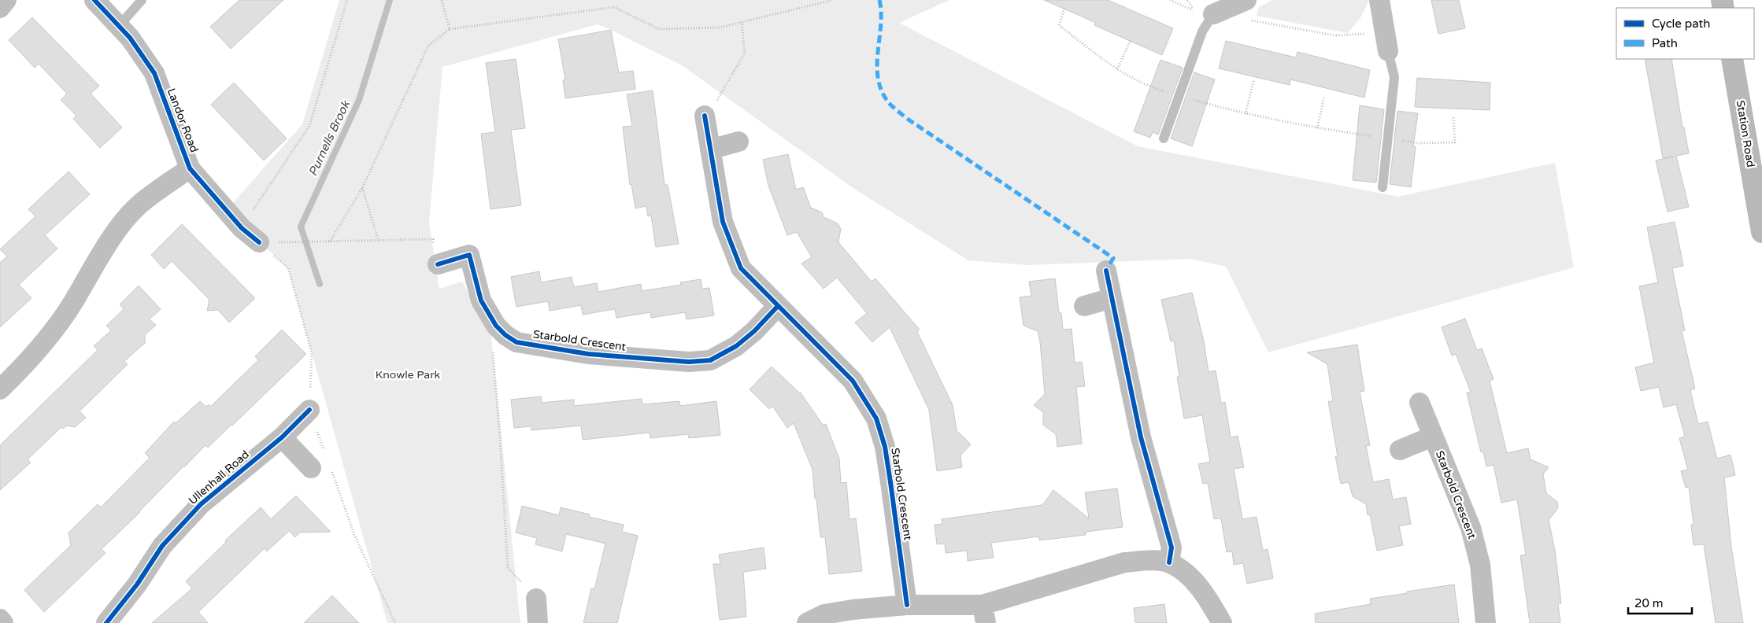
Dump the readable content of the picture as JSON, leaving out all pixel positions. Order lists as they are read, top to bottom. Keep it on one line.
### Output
{"streets":{"main road":["Station Road"],"street":["Landor Road","Starbold Crescent","Ullenhall Road"]},"water":["Purnells Brook"],"parks":["Knowle Park"],"legend":["Cycle path","Path"],"scale_bar":"20 m"}
